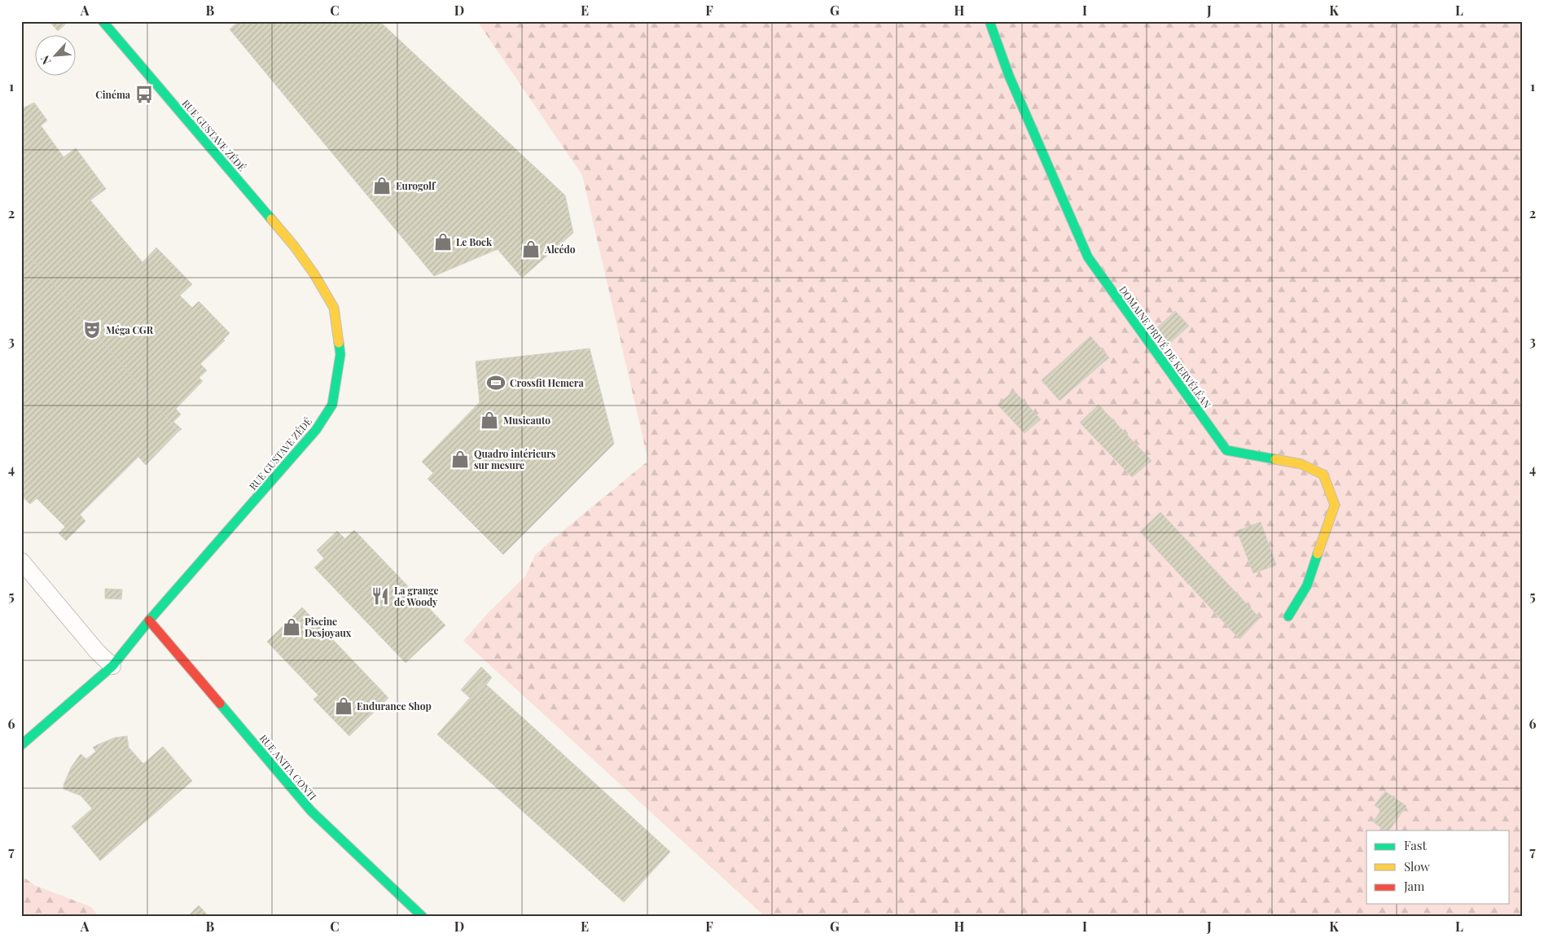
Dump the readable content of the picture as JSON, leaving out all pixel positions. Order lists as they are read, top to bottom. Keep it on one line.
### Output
{"streets":{"street":["RUE GUSTAVE ZÉDÉ","DOMAINE PRIVÉ DE KERVÉLÉAN","RUE ANITA CONTI"]},"crossings":[["RUE GUSTAVE ZÉDÉ","RUE ANITA CONTI"]],"places":{"bus stop":["Cinéma"],"shop":["Eurogolf","Le Bock","Alcédo","Musicauto","Quadro intérieurs sur mesure","Piscine Desjoyaux","Endurance Shop"],"theatre":["Méga CGR"],"sports":["Crossfit Hemera"],"restaurant":["La grange de Woody"]},"legend":["Fast","Slow","Jam"],"north":"bottom left","grid":{"columns":["A","B","C","D","E","F","G","H","I","J","K","L"],"rows":["1","2","3","4","5","6","7"]}}
